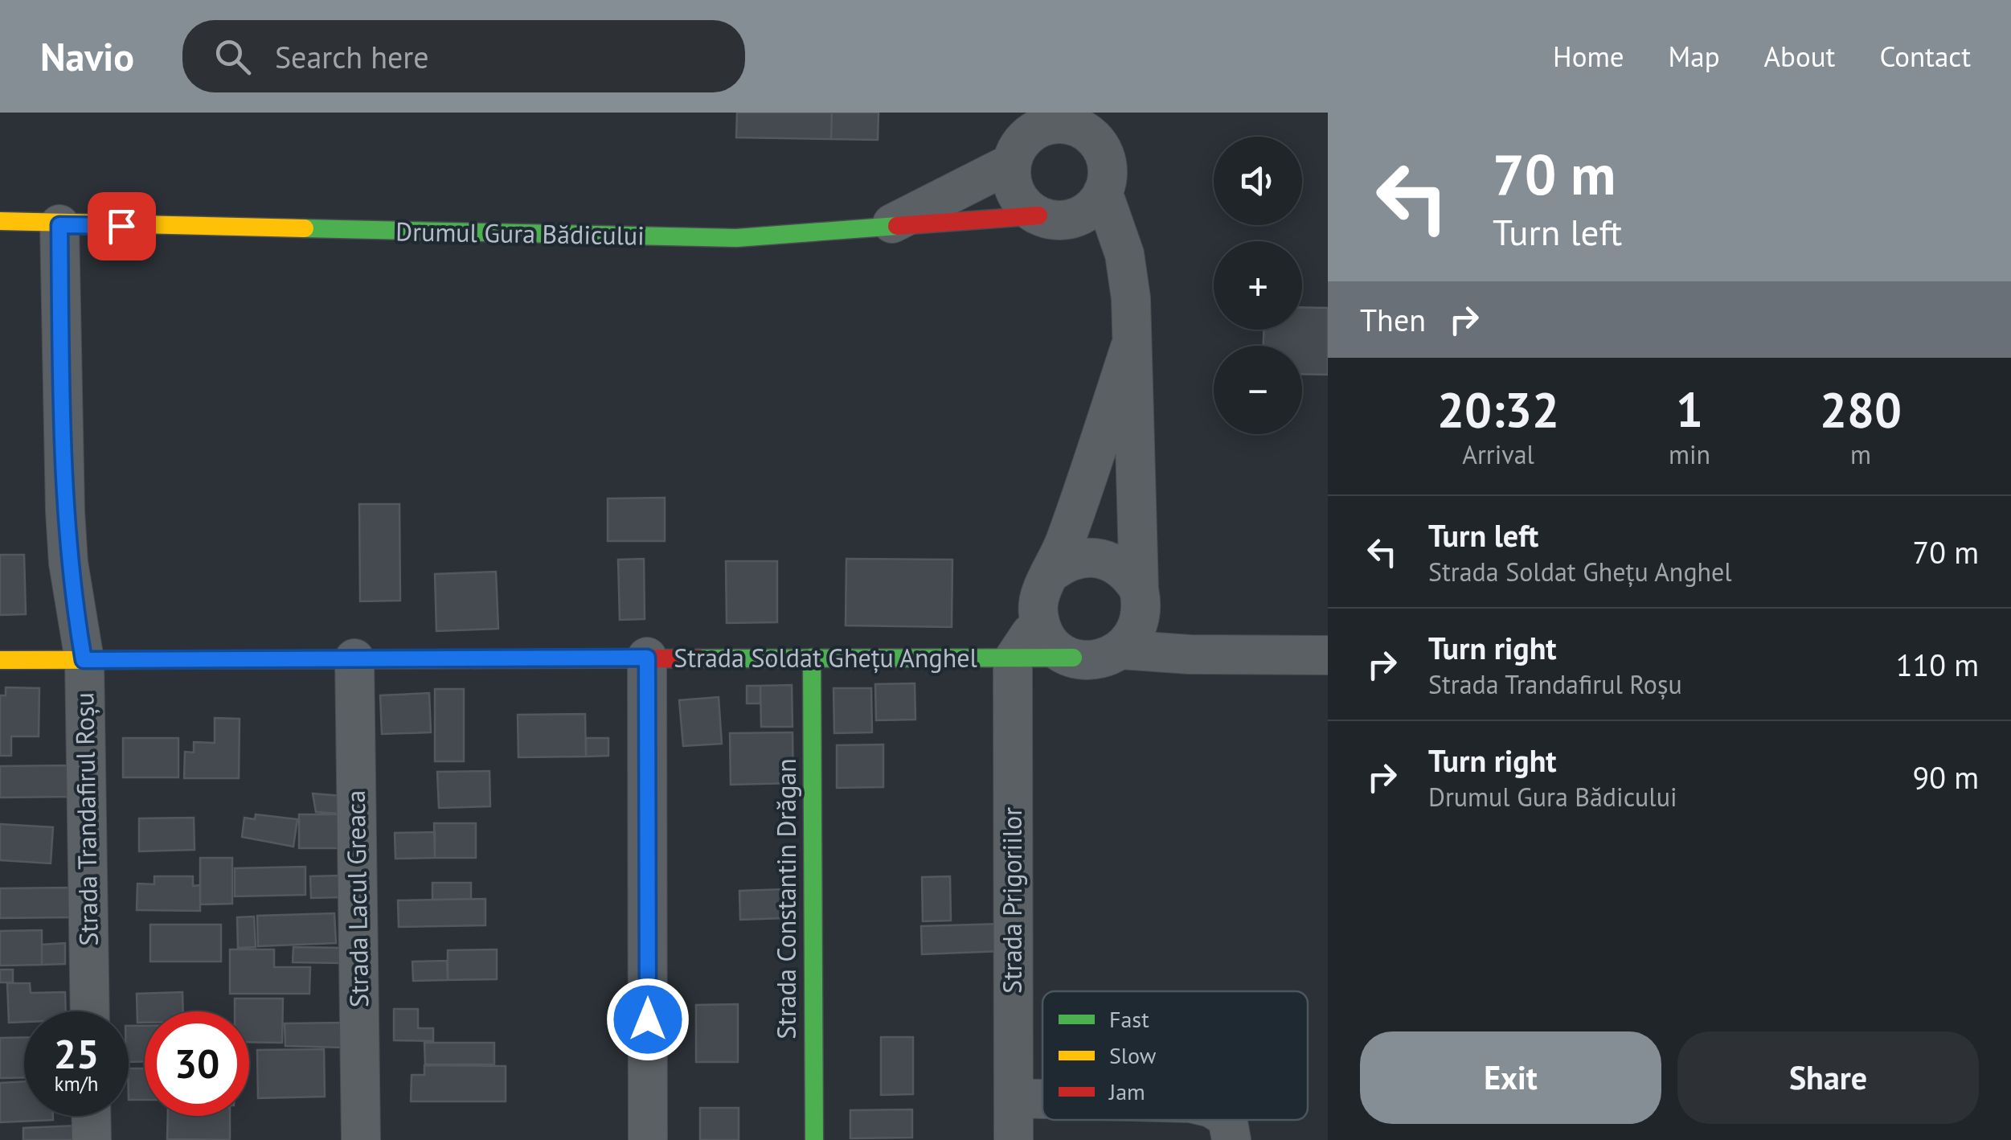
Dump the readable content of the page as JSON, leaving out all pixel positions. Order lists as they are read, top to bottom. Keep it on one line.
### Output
{"streets":{"street":["Drumul Gura Bădicului","Strada Soldat Ghețu Anghel","Strada Trandafirul Roșu","Strada Lacul Greaca","Strada Constantin Drăgan","Strada Prigoriilor"]},"crossings":[["Drumul Gura Bădicului","Strada Trandafirul Roșu"],["Strada Soldat Ghețu Anghel","Strada Trandafirul Roșu"],["Strada Soldat Ghețu Anghel","Strada Lacul Greaca"],["Strada Soldat Ghețu Anghel","Strada Constantin Drăgan"],["Strada Soldat Ghețu Anghel","Strada Prigoriilor"]],"legend":["Fast","Slow","Jam"],"page":{"header":"Navio","search":"Search here","nav":["Home","Map","About","Contact"],"turn":["70 m","Turn left"],"map_buttons":["+","−"],"then":"Then","eta":["20:32","Arrival","1","min","280","m"],"list":[{"name":"Turn left","note":"Strada Soldat Ghețu Anghel","value":"70 m"},{"name":"Turn right","note":"Strada Trandafirul Roșu","value":"110 m"},{"name":"Turn right","note":"Drumul Gura Bădicului","value":"90 m"}],"speed":"25 km/h","limit":"30","buttons":["Exit","Share"]}}
